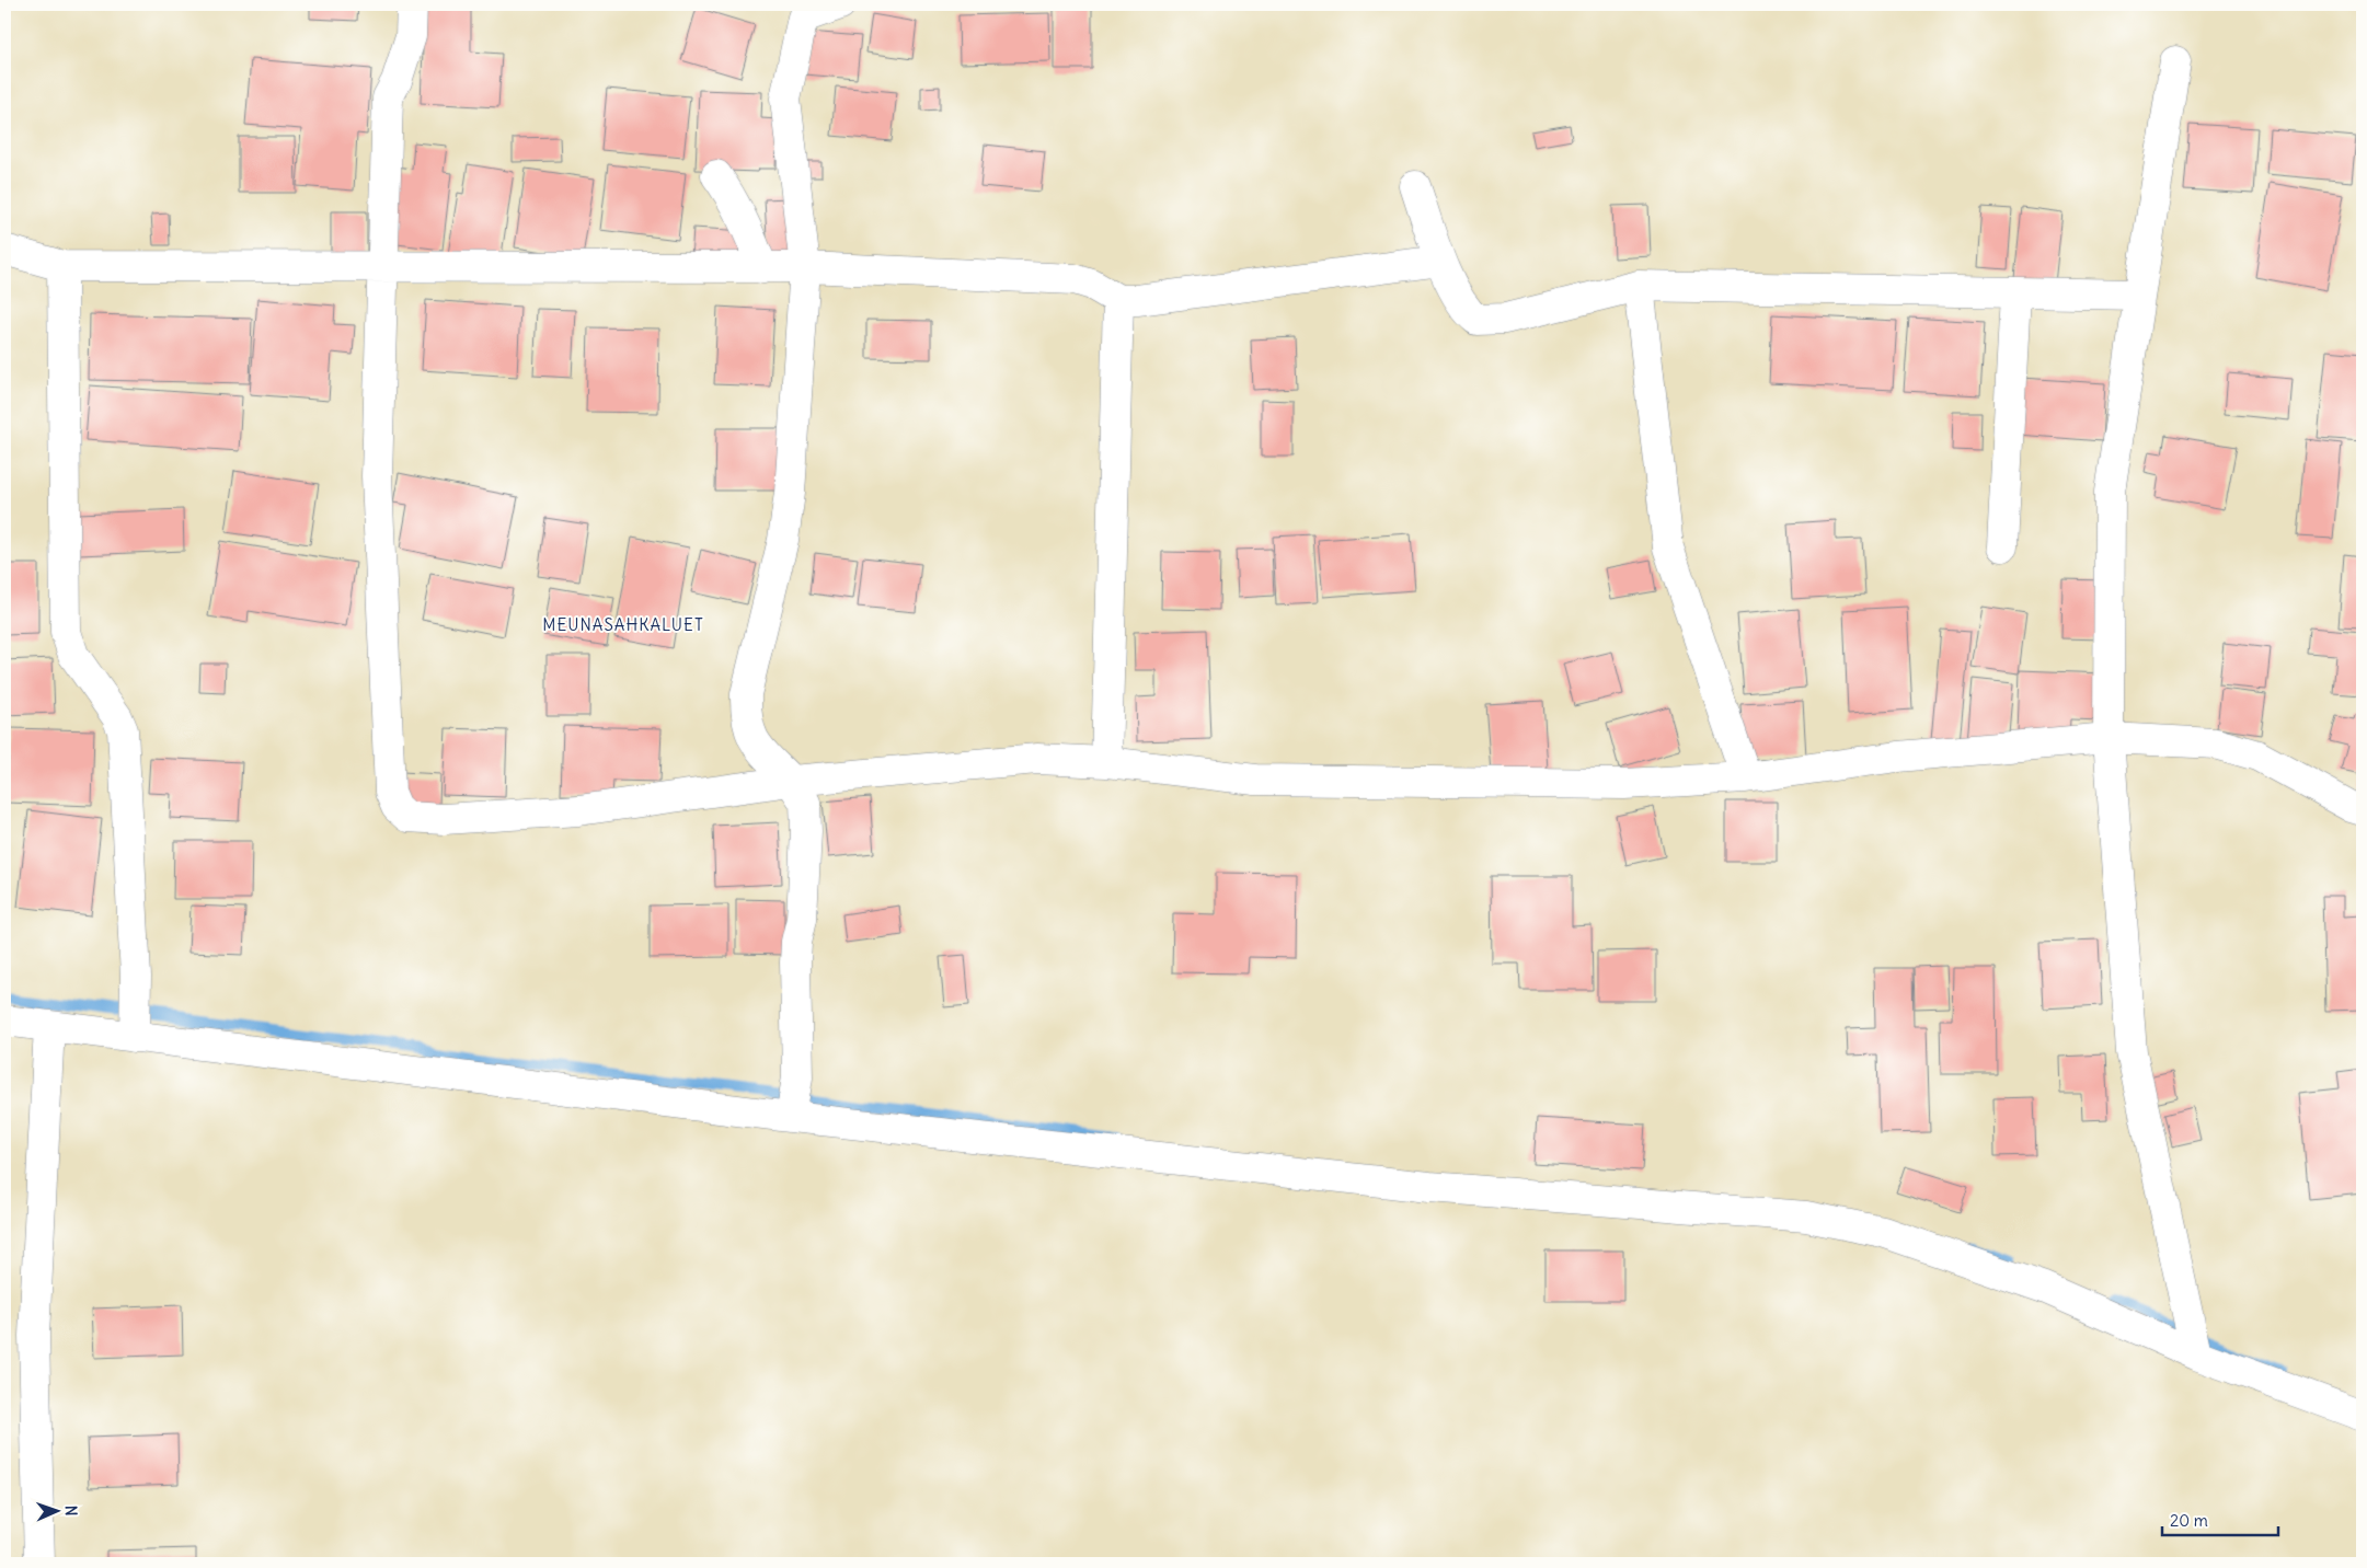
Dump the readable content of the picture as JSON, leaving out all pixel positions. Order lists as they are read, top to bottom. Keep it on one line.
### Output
{"districts":["MEUNASAHKALUET"],"scale_bar":"20 m","north":"right"}
